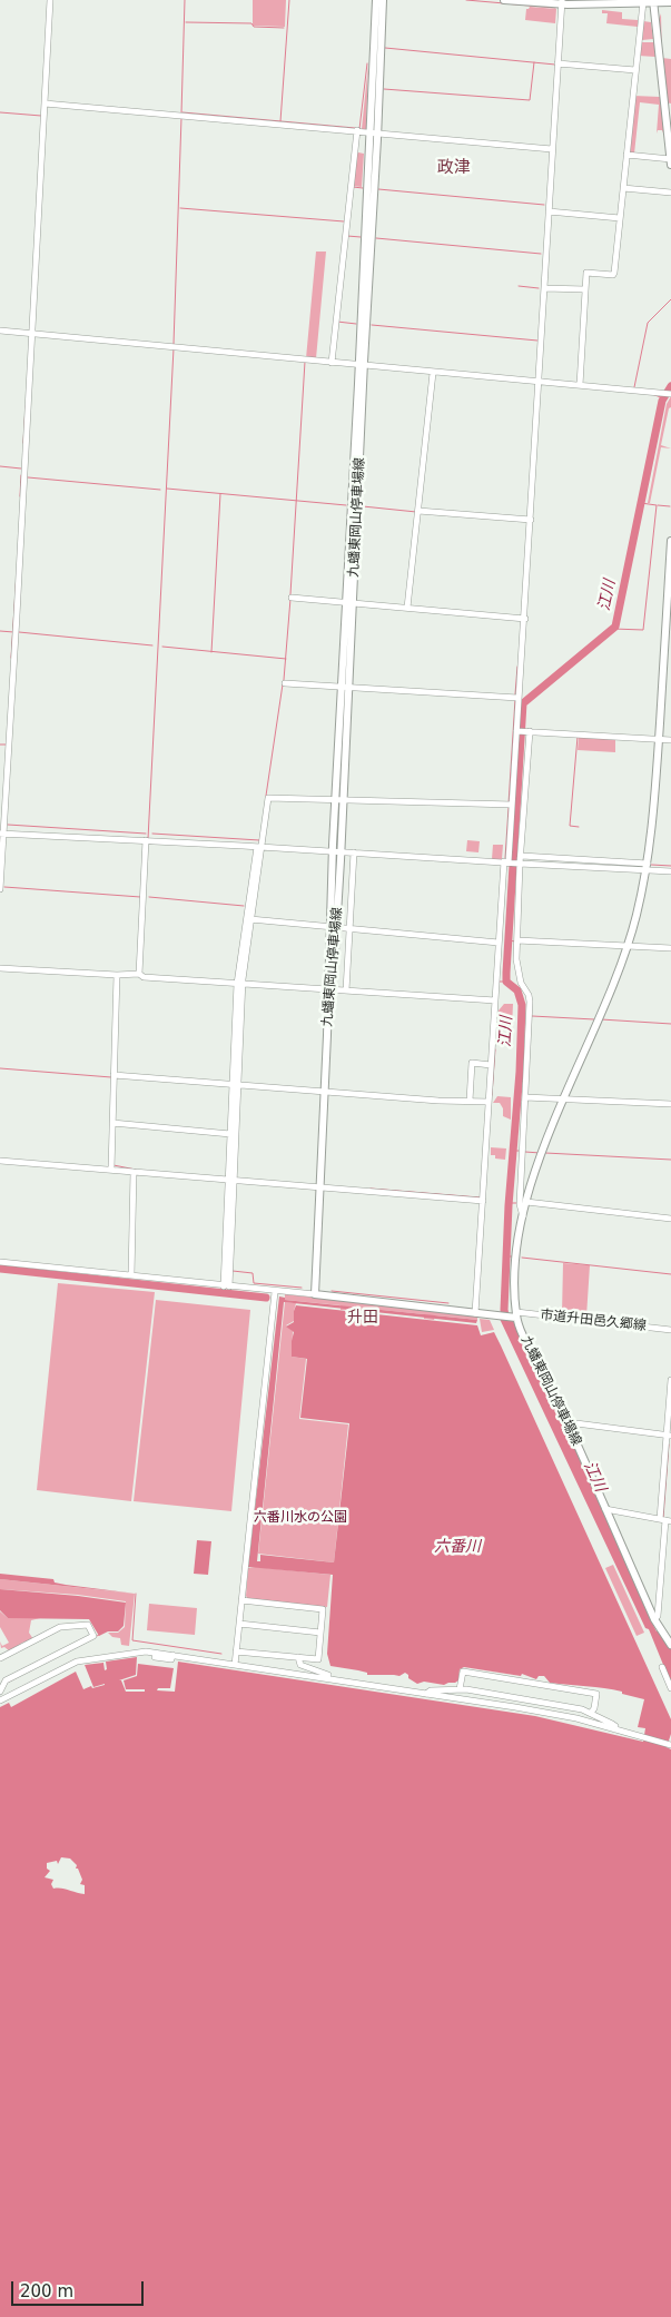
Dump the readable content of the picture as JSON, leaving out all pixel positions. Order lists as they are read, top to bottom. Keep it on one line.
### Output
{"streets":{"main road":["九蟠東岡山停車場線"],"street":["市道升田邑久郷線"]},"crossings":[["九蟠東岡山停車場線","市道升田邑久郷線"]],"districts":["政津","升田"],"water":["江川","六番川"],"parks":["六番川水の公園"],"scale_bar":"200 m"}
